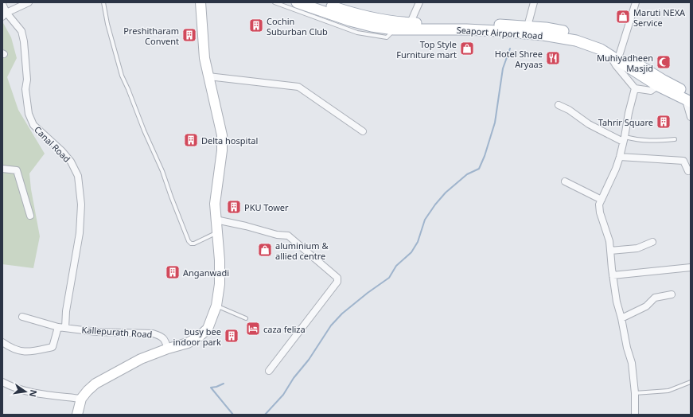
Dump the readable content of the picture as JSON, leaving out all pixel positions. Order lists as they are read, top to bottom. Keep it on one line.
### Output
{"streets":{"main road":["Seaport Airport Road"],"street":["Canal Road","Kallepurath Road"]},"crossings":[["Canal Road","Kallepurath Road"]],"places":{"shop":["Maruti NEXA Service","Top Style Furniture mart","aluminium & allied centre"],"building":["Cochin Suburban Club","Preshitharam Convent","Tahrir Square","Delta hospital","PKU Tower","Anganwadi","busy bee indoor park"],"restaurant":["Hotel Shree Aryaas"],"mosque":["Muhiyadheen Masjid"],"hotel":["caza feliza"]},"north":"right"}
